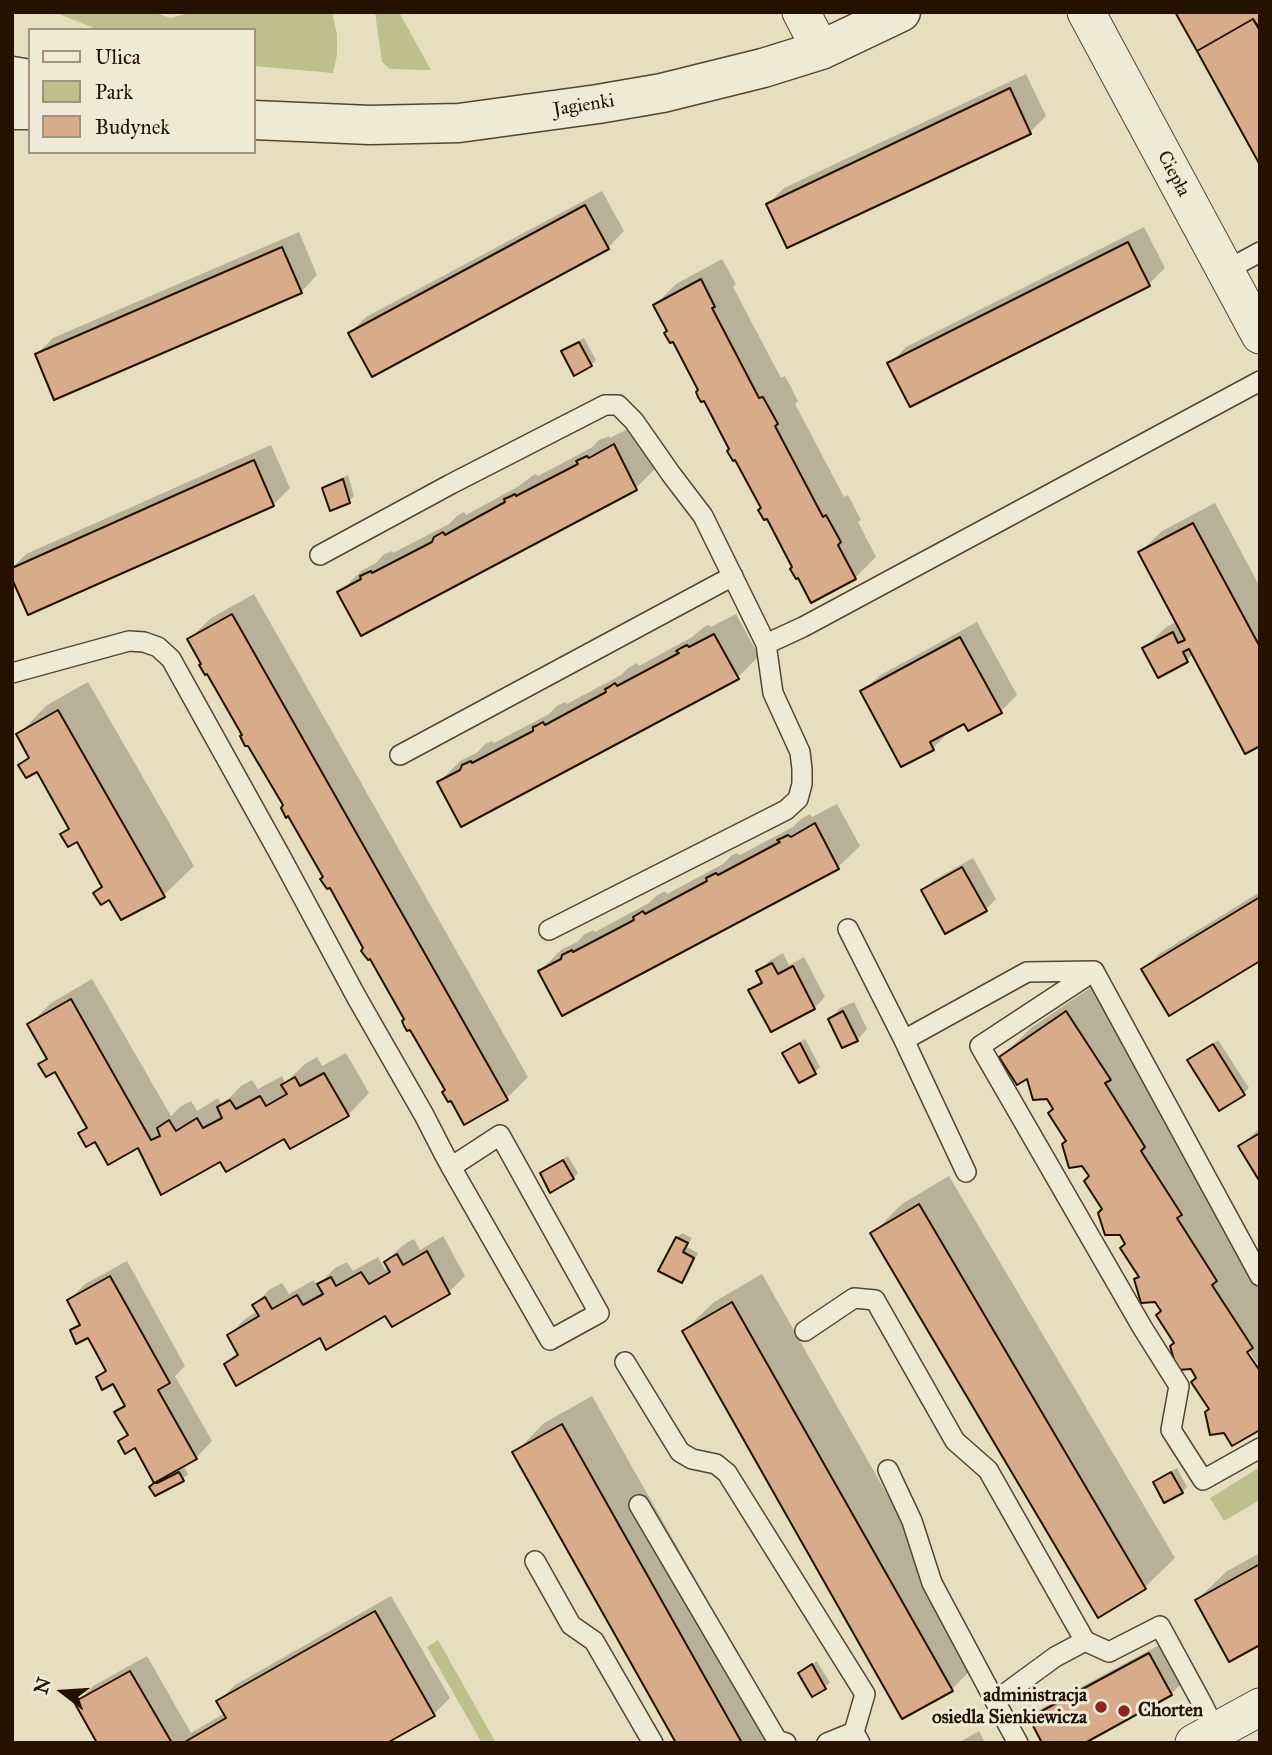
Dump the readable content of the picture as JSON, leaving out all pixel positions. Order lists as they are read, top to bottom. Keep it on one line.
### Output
{"streets":{"street":["Jagienki","Ciepła"]},"places":["administracja osiedla Sienkiewicza","Chorten"],"legend":["Ulica","Park","Budynek"],"north":"left"}
